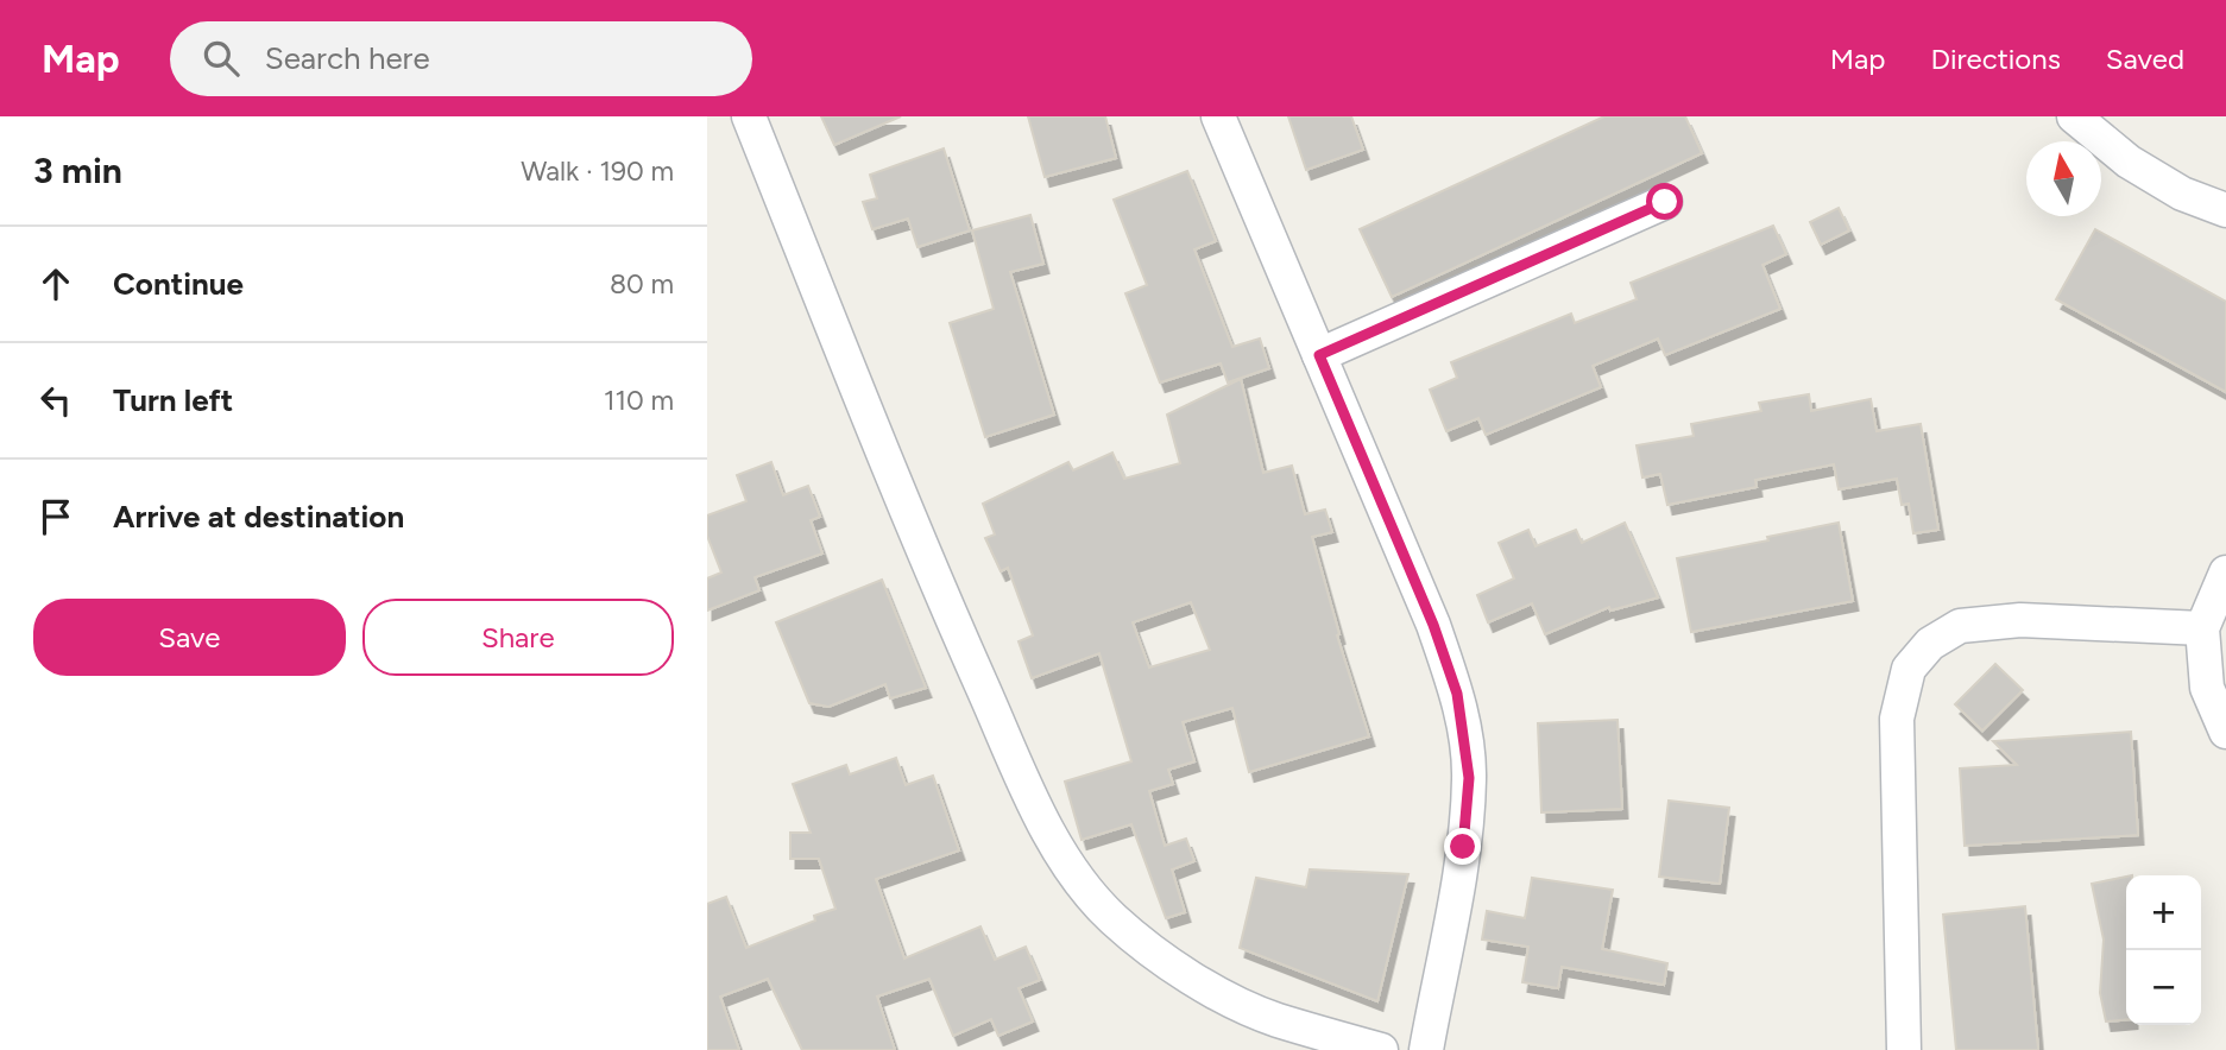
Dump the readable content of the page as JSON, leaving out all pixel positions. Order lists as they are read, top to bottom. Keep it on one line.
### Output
{"north":"top","page":{"header":"Map","search":"Search here","nav":["Map","Directions","Saved"],"heading":["3 min","Walk · 190 m"],"list":[["Continue","80 m"],["Turn left","110 m"],"Arrive at destination"],"buttons":["Save","Share"],"map_buttons":["+","−"]}}
